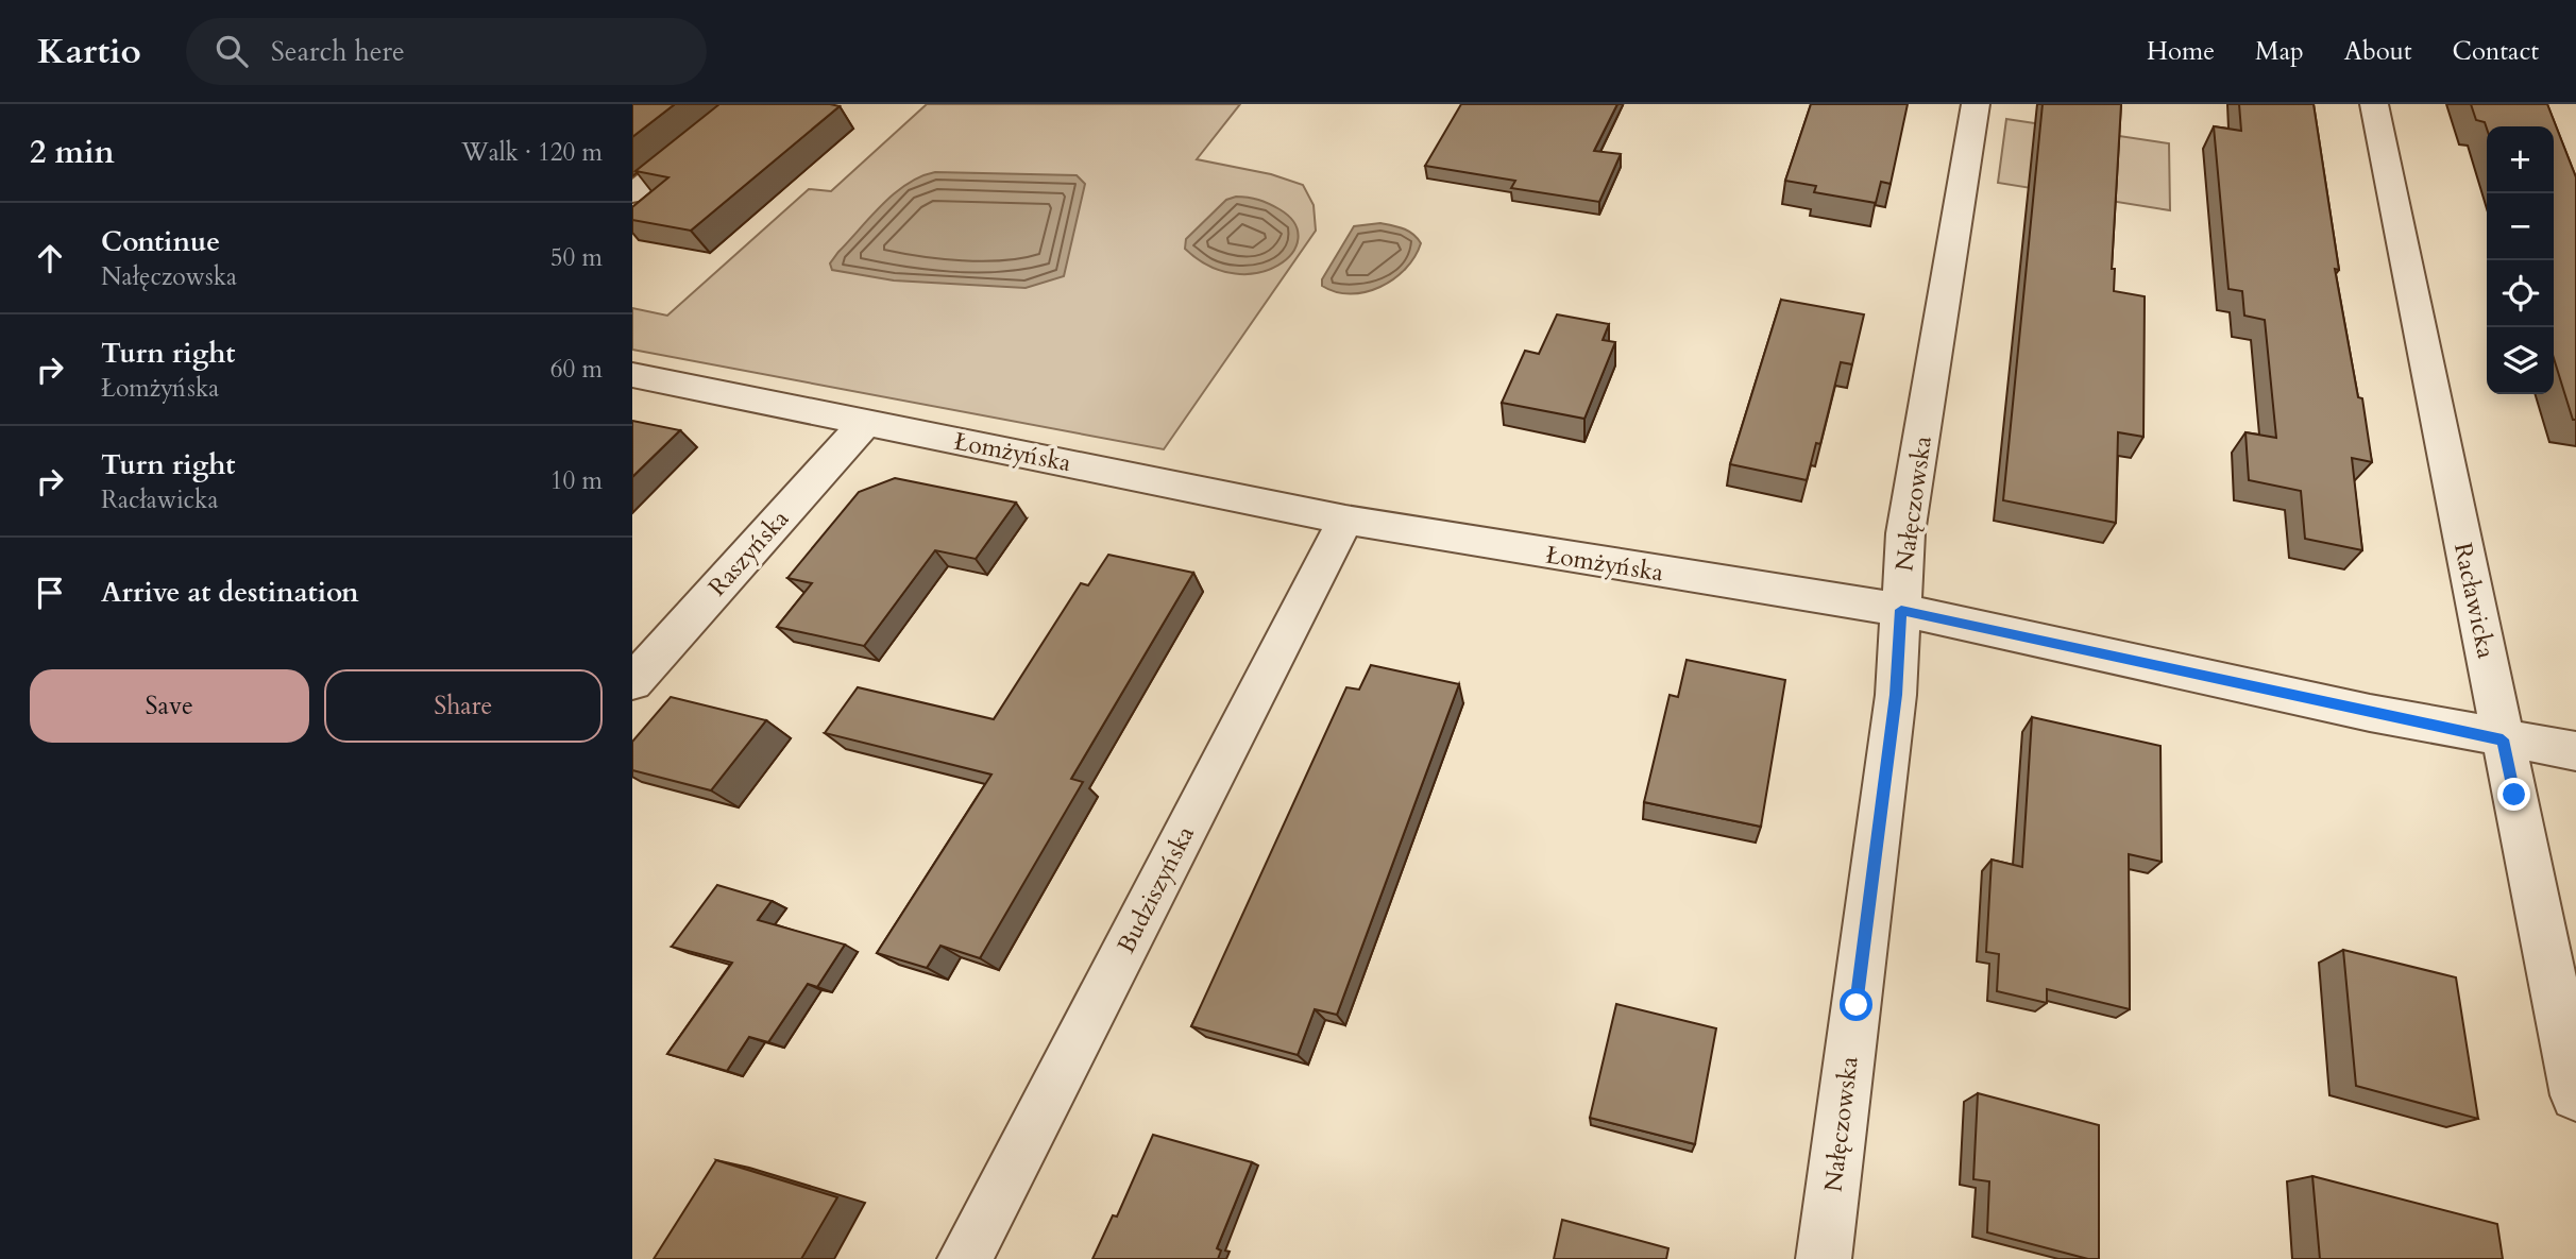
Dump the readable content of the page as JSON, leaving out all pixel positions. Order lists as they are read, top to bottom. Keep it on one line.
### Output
{"streets":{"street":["Łomżyńska","Nałęczowska","Raszyńska","Racławicka","Budziszyńska"]},"crossings":[["Łomżyńska","Nałęczowska"],["Łomżyńska","Raszyńska"],["Łomżyńska","Racławicka"],["Łomżyńska","Budziszyńska"]],"page":{"header":"Kartio","search":"Search here","nav":["Home","Map","About","Contact"],"heading":["2 min","Walk · 120 m"],"map_buttons":["+","−"],"list":[["Continue","Nałęczowska","50 m"],["Turn right","Łomżyńska","60 m"],["Turn right","Racławicka","10 m"],"Arrive at destination"],"buttons":["Save","Share"]}}
